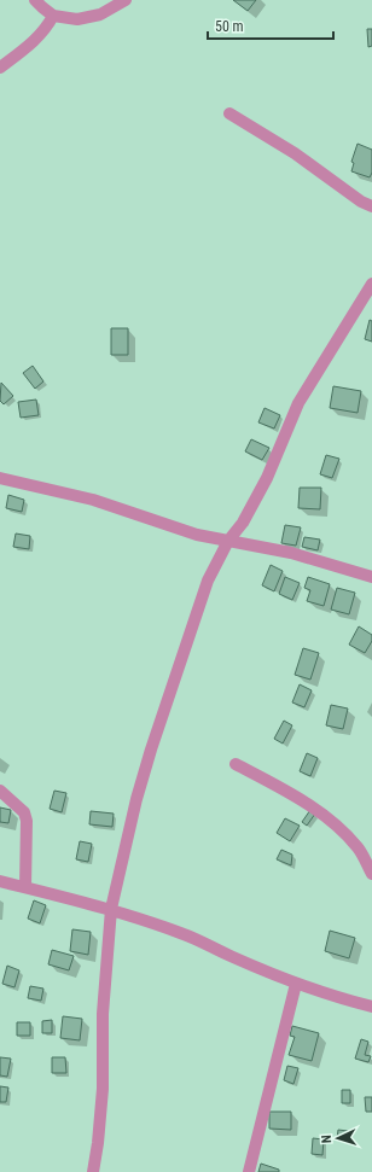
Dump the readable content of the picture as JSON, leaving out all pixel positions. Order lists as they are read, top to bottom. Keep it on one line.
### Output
{"scale_bar":"50 m","north":"left"}
